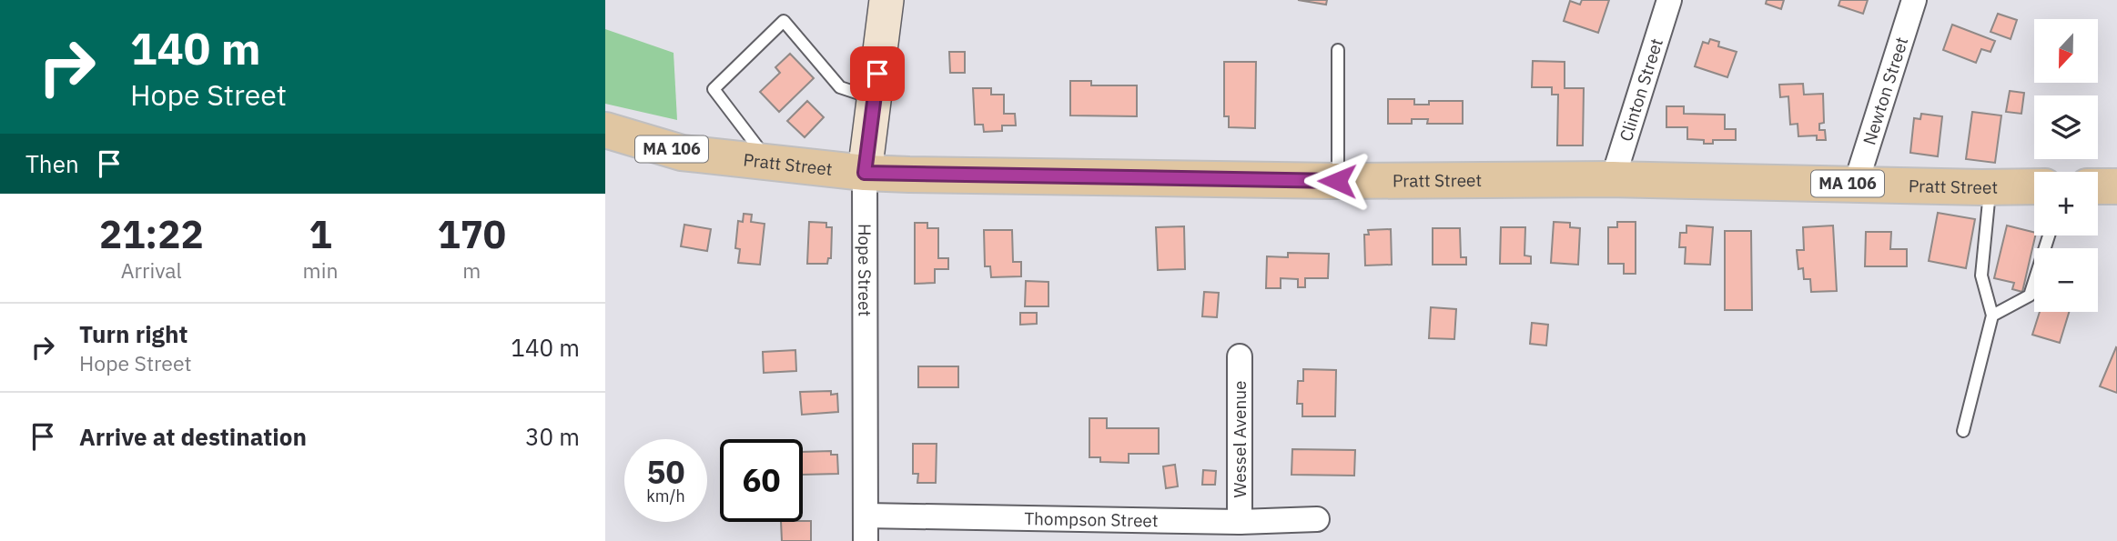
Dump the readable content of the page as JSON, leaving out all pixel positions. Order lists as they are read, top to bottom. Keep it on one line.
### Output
{"streets":{"main road":["MA 106","Pratt Street","Hope Street"],"street":["Clinton Street","Newton Street","Wessel Avenue","Thompson Street"]},"crossings":[["Clinton Street","Pratt Street"],["Newton Street","Pratt Street"],["Pratt Street","Hope Street"],["Hope Street","Thompson Street"],["Wessel Avenue","Thompson Street"]],"north":"bottom","page":{"turn":["140 m","Hope Street"],"map_buttons":["+","−"],"then":"Then","eta":["21:22","Arrival","1","min","170","m"],"list":[{"name":"Turn right","note":"Hope Street","value":"140 m"},{"name":"Arrive at destination","value":"30 m"}],"speed":"50 km/h","limit":"60"}}
